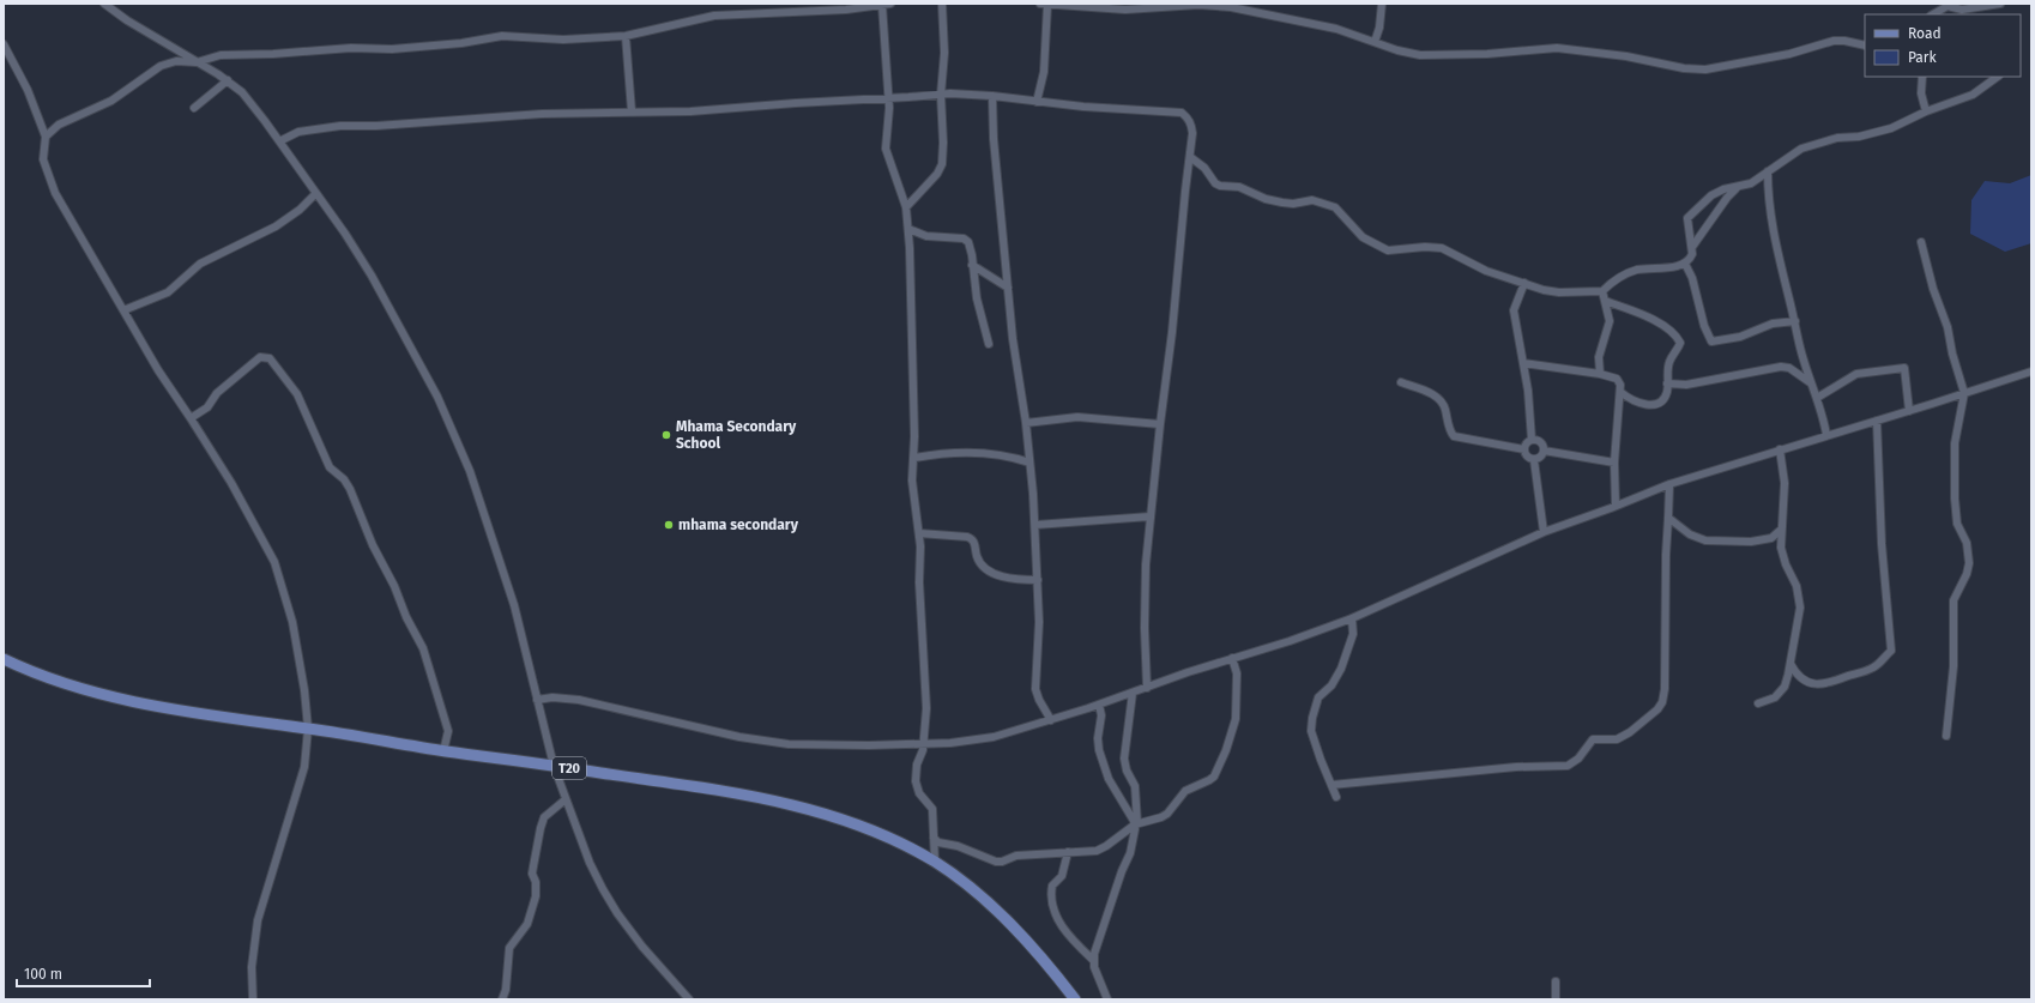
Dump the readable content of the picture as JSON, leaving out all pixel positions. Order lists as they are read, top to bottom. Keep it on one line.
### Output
{"streets":{"main road":["T20"]},"places":["Mhama Secondary School","mhama secondary"],"legend":["Road","Park"],"scale_bar":"100 m"}
